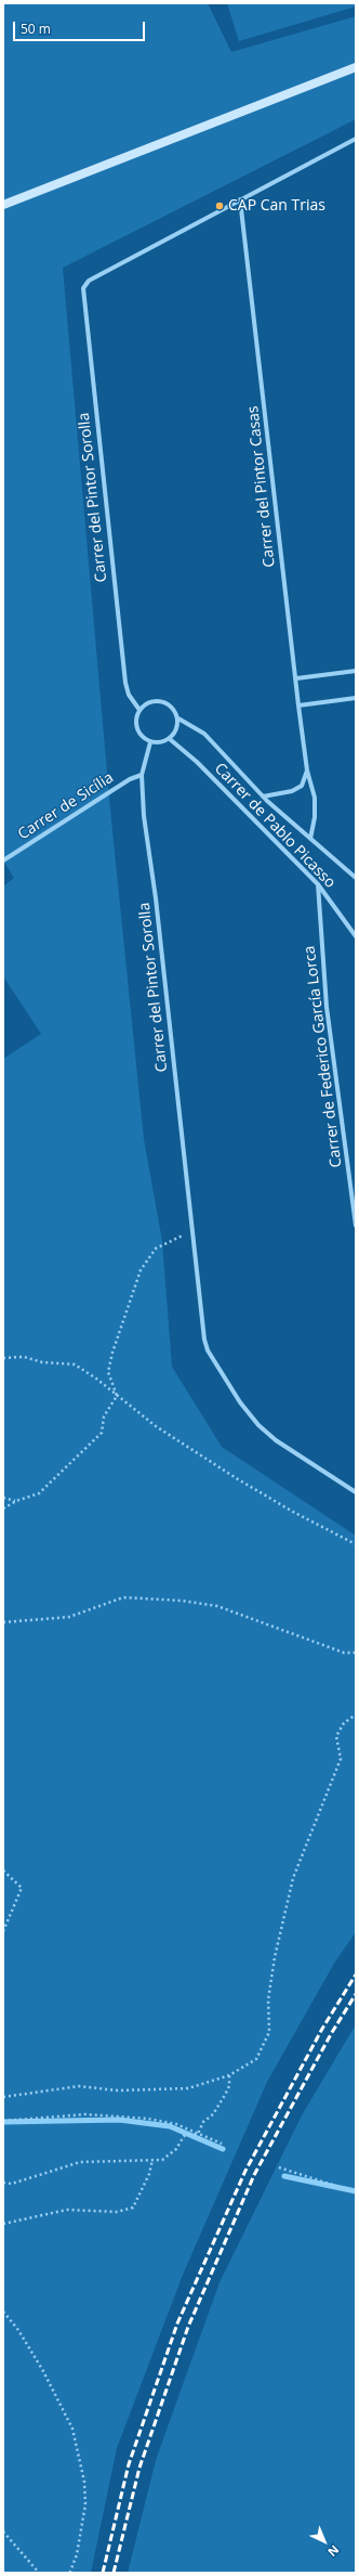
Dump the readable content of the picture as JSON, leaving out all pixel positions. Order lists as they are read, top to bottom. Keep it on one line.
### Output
{"streets":{"street":["Carrer del Pintor Casas","Carrer del Pintor Sorolla","Carrer de Sicília","Carrer de Pablo Picasso","Carrer de Federico García Lorca"]},"crossings":[["Carrer del Pintor Casas","Carrer del Pintor Sorolla"],["Carrer del Pintor Casas","Carrer de Pablo Picasso"],["Carrer del Pintor Sorolla","Carrer de Sicília"],["Carrer del Pintor Sorolla","Carrer de Pablo Picasso"],["Carrer de Pablo Picasso","Carrer de Federico García Lorca"]],"places":["CAP Can Trias"],"scale_bar":"50 m","north":"bottom right"}
